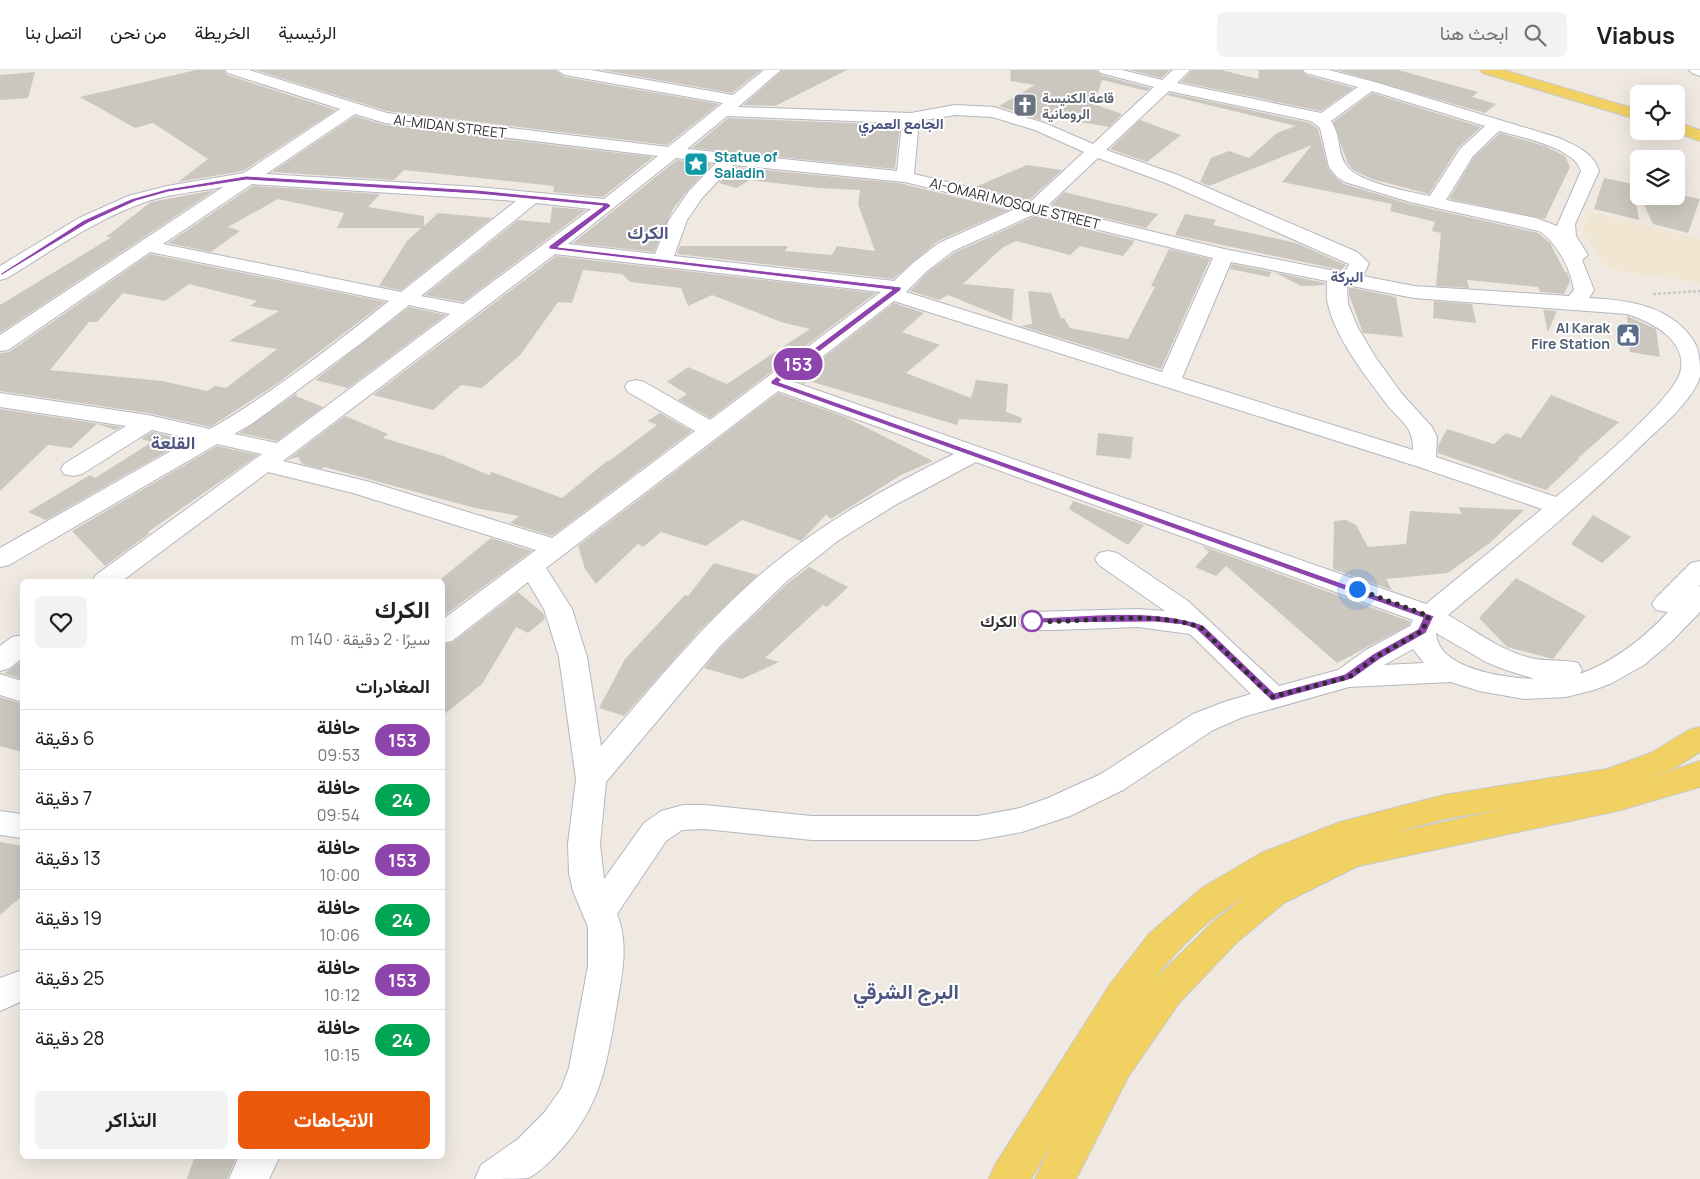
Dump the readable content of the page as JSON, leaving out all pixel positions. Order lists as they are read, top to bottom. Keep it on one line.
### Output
{"streets":{"street":["AI-MIDAN STREET","AI-OMARI MOSQUE STREET"]},"crossings":[["AI-MIDAN STREET","AI-OMARI MOSQUE STREET"]],"districts":["الجامع العمري","الكرك","البركة","القلعة","البرج الشرقي"],"places":{"church":["قاعة الكنيسة الرومانية"],"place":["Statue of Saladin"],"public building":["Al Karak Fire Station"],"other":["الكرك"]},"lines":["bus line 153"],"page":{"header":"Viabus","search":"ابحث هنا","nav":["الرئيسية","الخريطة","من نحن","اتصل بنا"],"on_map":"153","heading":[["الكرك","سيرًا · 2 دقيقة · 140 m"],"المغادرات"],"list":[{"mark":"153","name":"حافلة","note":"09:53","value":"6 دقيقة"},{"mark":"24","name":"حافلة","note":"09:54","value":"7 دقيقة"},{"mark":"153","name":"حافلة","note":"10:00","value":"13 دقيقة"},{"mark":"24","name":"حافلة","note":"10:06","value":"19 دقيقة"},{"mark":"153","name":"حافلة","note":"10:12","value":"25 دقيقة"},{"mark":"24","name":"حافلة","note":"10:15","value":"28 دقيقة"}],"buttons":["الاتجاهات","التذاكر"]}}
